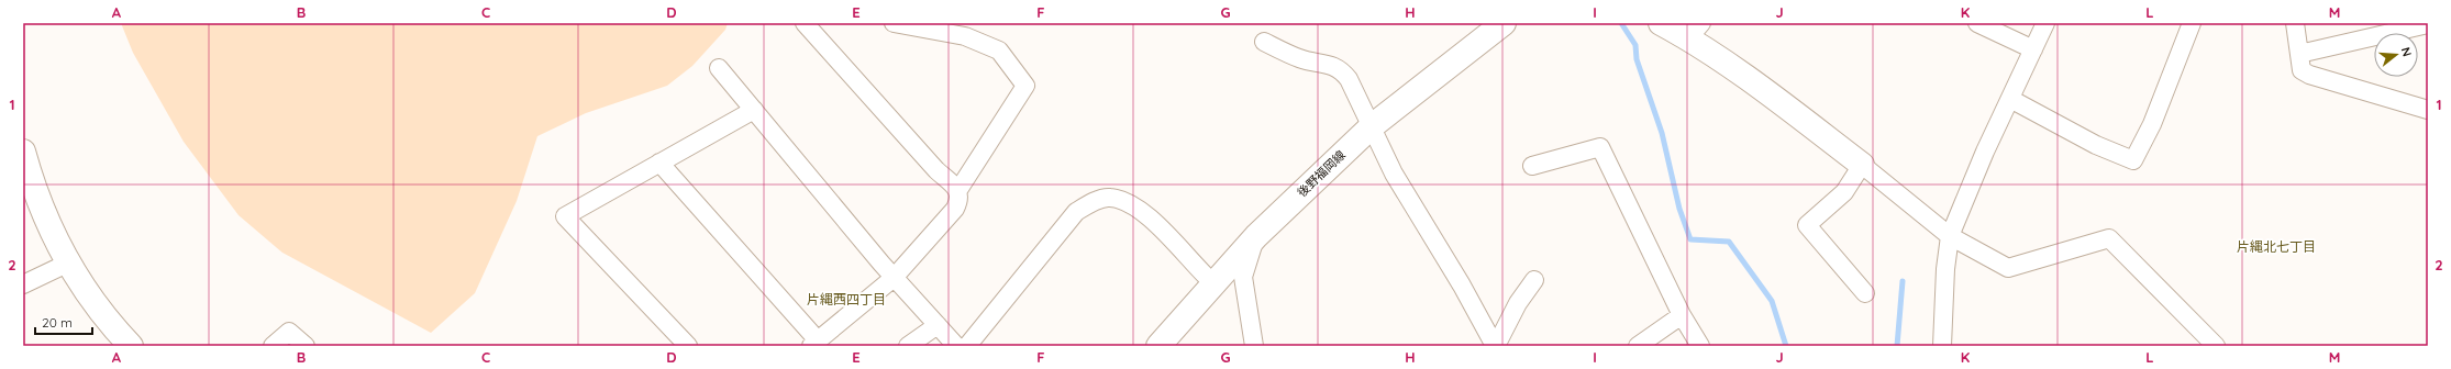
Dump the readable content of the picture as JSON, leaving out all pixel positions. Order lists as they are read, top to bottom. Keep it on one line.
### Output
{"streets":{"main road":["後野福岡線"]},"districts":["片縄北七丁目","片縄西四丁目"],"scale_bar":"20 m","north":"right","grid":{"columns":["A","B","C","D","E","F","G","H","I","J","K","L","M"],"rows":["1","2"]}}
